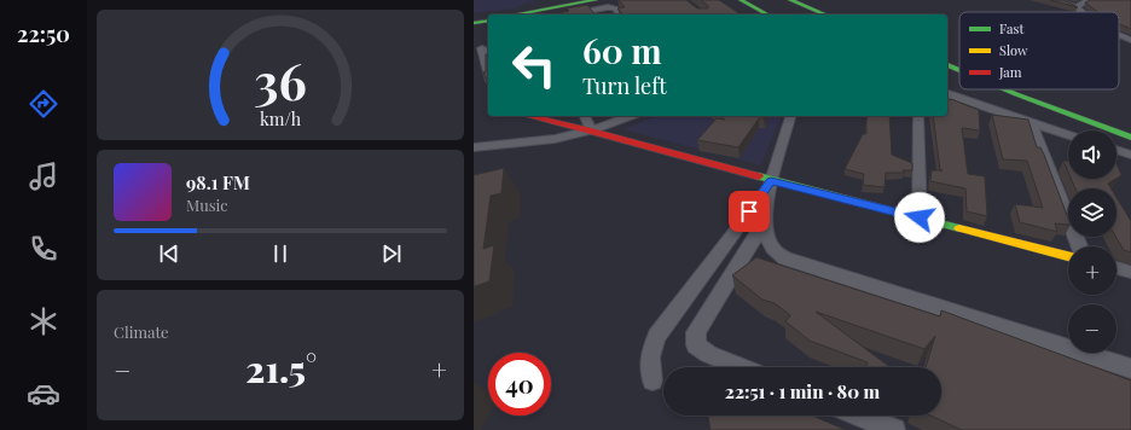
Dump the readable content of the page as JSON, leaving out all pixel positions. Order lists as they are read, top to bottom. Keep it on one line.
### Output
{"legend":["Fast","Slow","Jam"],"page":{"tabs":"22:50","turn":["60 m","Turn left"],"map_buttons":["+","−"],"song":["98.1 FM","Music"],"tile":"Climate","heat":["−","21.5°","+"],"limit":"40","trip":"22:51 · 1 min · 80 m","gauge":["36","km/h"]}}
